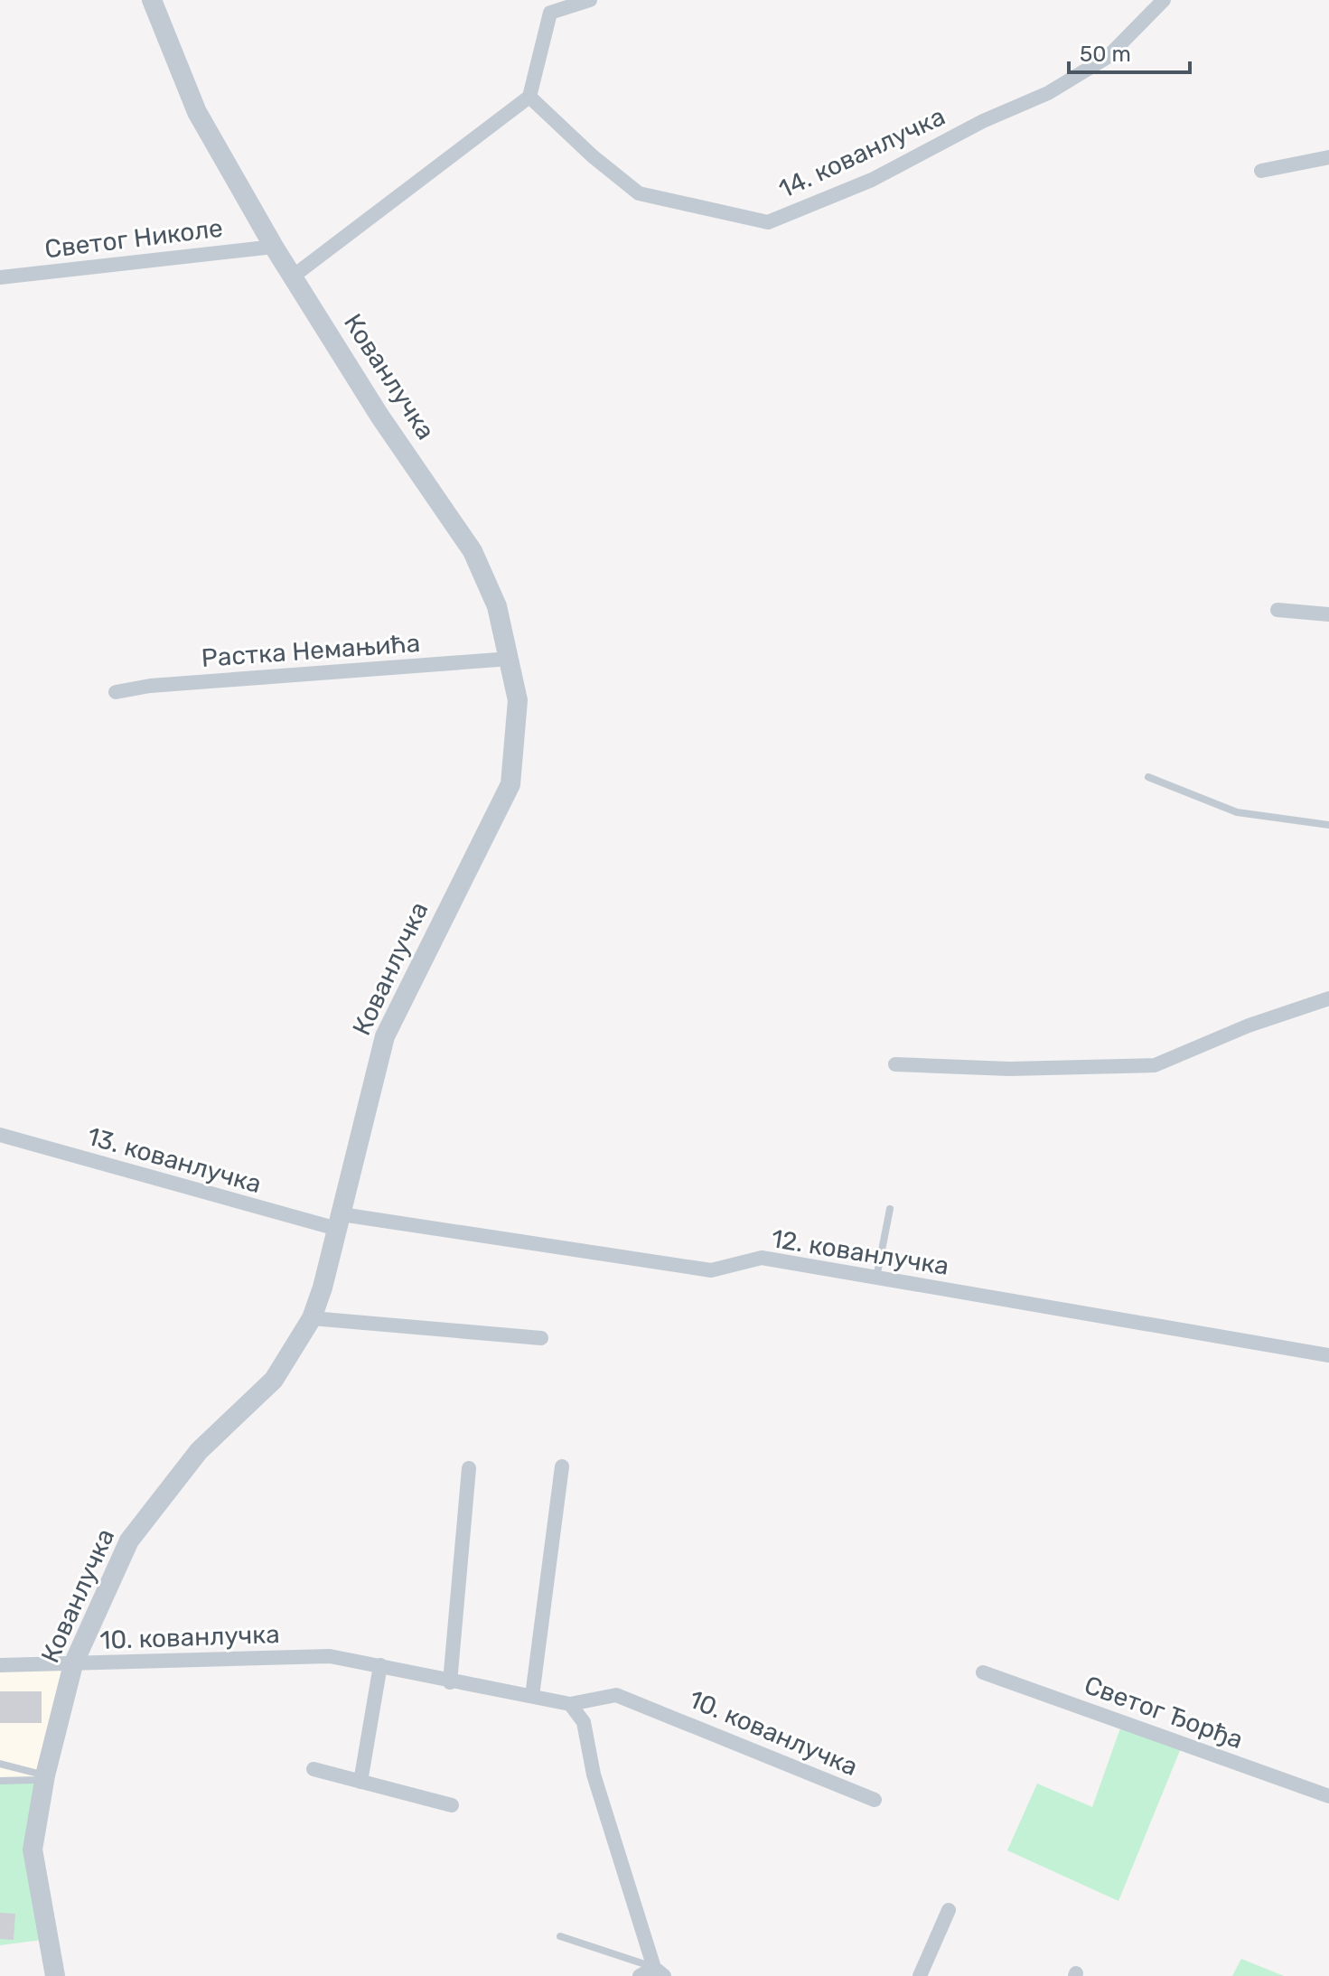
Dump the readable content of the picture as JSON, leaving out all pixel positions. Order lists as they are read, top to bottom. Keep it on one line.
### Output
{"streets":{"street":["14. кованлучка","Светог Николе","Кованлучка","Растка Немањића","13. кованлучка","12. кованлучка","10. кованлучка","Светог Ђорђа"]},"crossings":[["Светог Николе","Кованлучка"],["Кованлучка","Растка Немањића"],["Кованлучка","13. кованлучка"],["Кованлучка","12. кованлучка"],["Кованлучка","10. кованлучка"],["13. кованлучка","12. кованлучка"]],"scale_bar":"50 m"}
